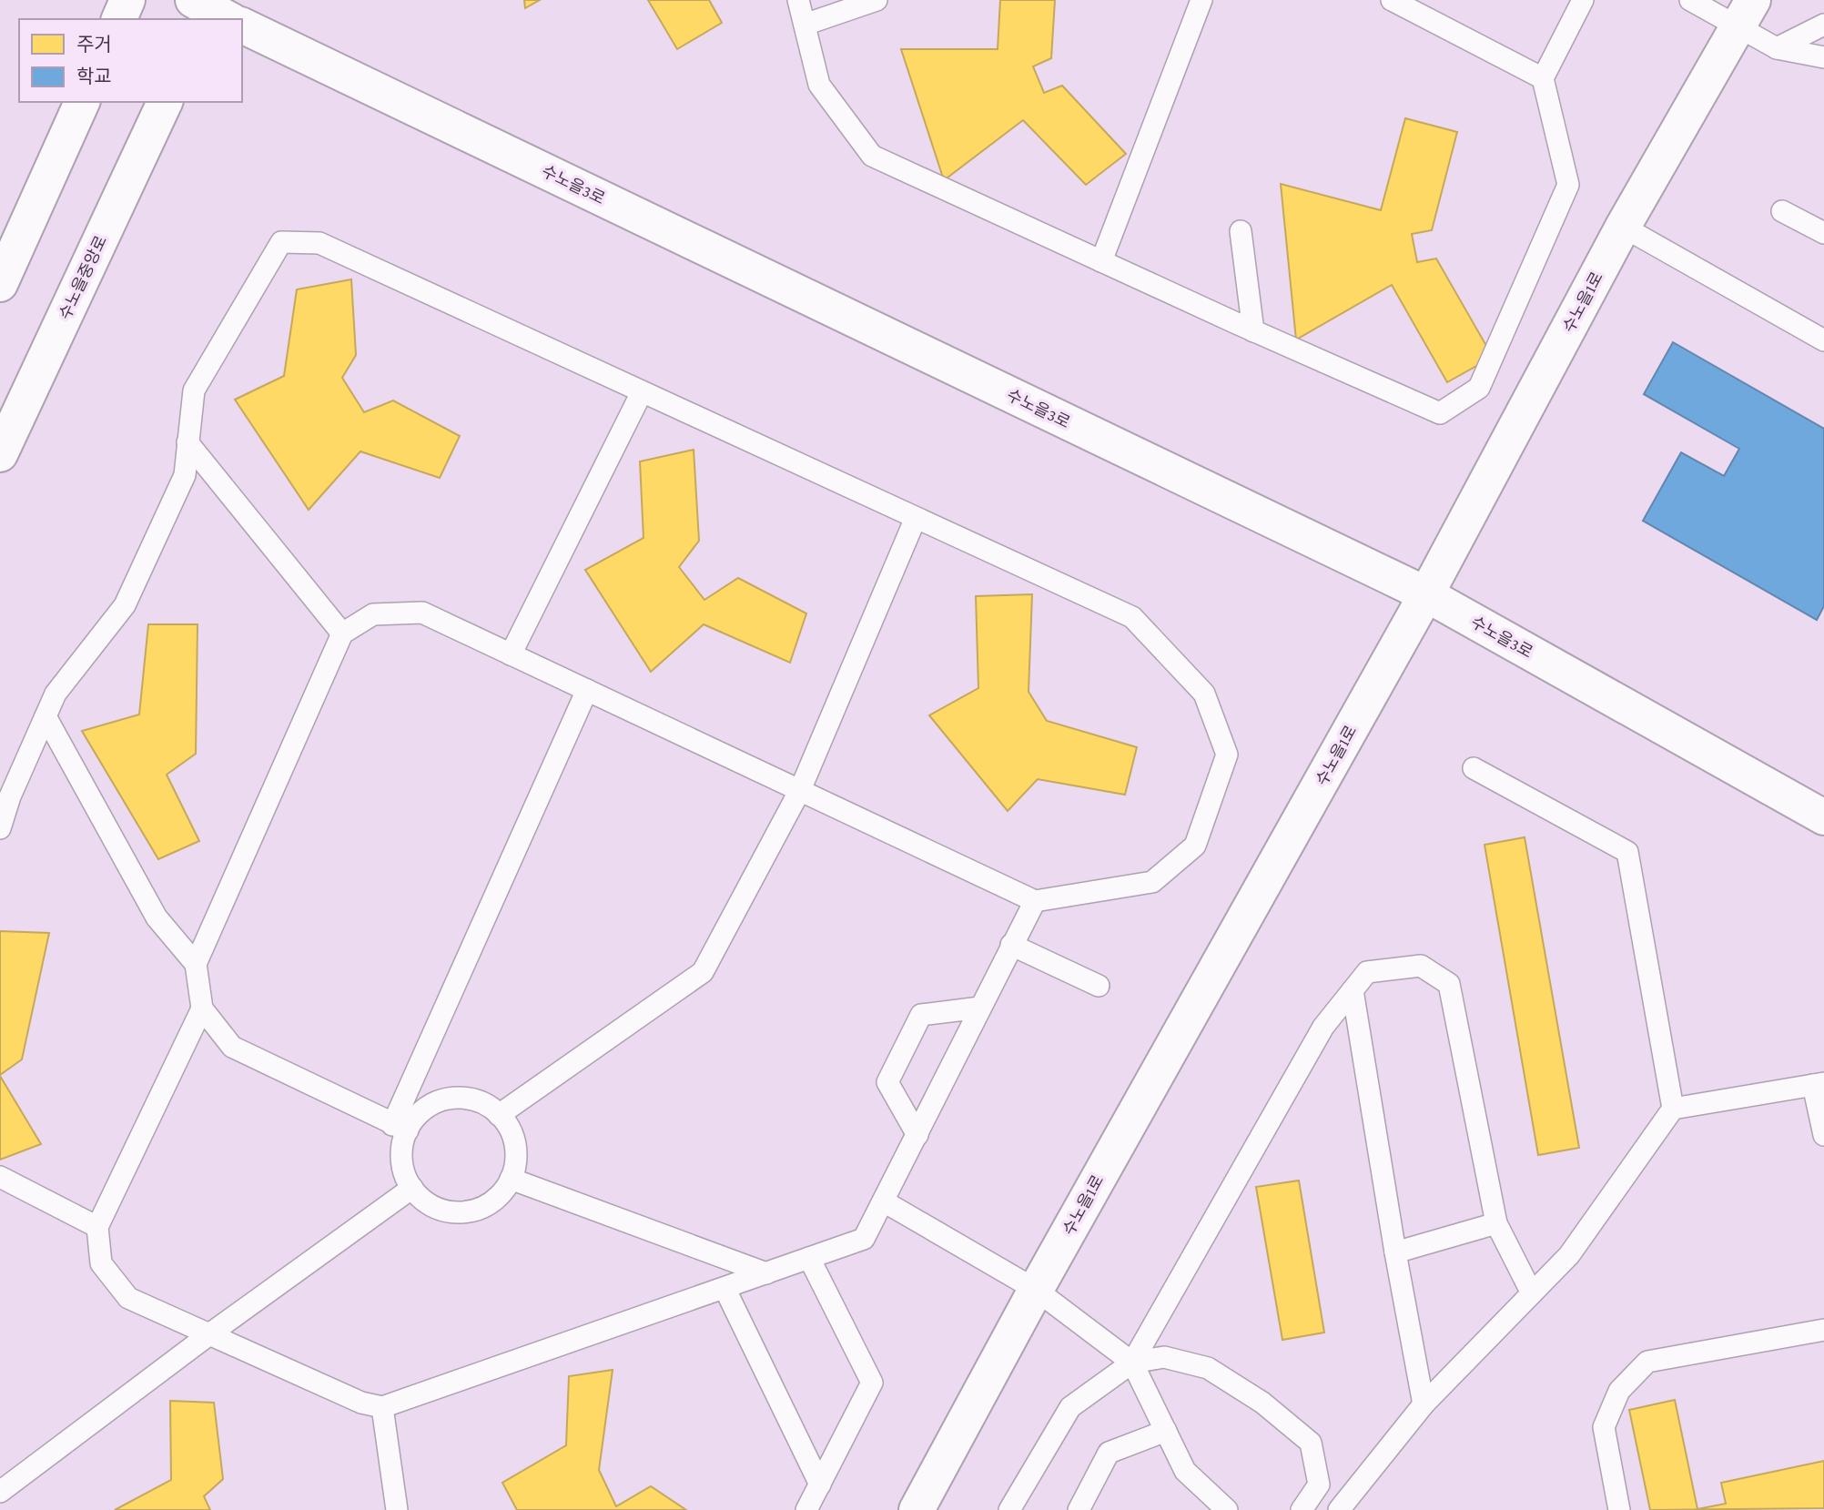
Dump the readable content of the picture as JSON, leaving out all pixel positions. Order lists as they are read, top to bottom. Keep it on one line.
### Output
{"streets":{"street":["수노을3로","수노을중앙로","수노을1로"]},"crossings":[["수노을3로","수노을1로"]],"legend":["주거","학교"]}
